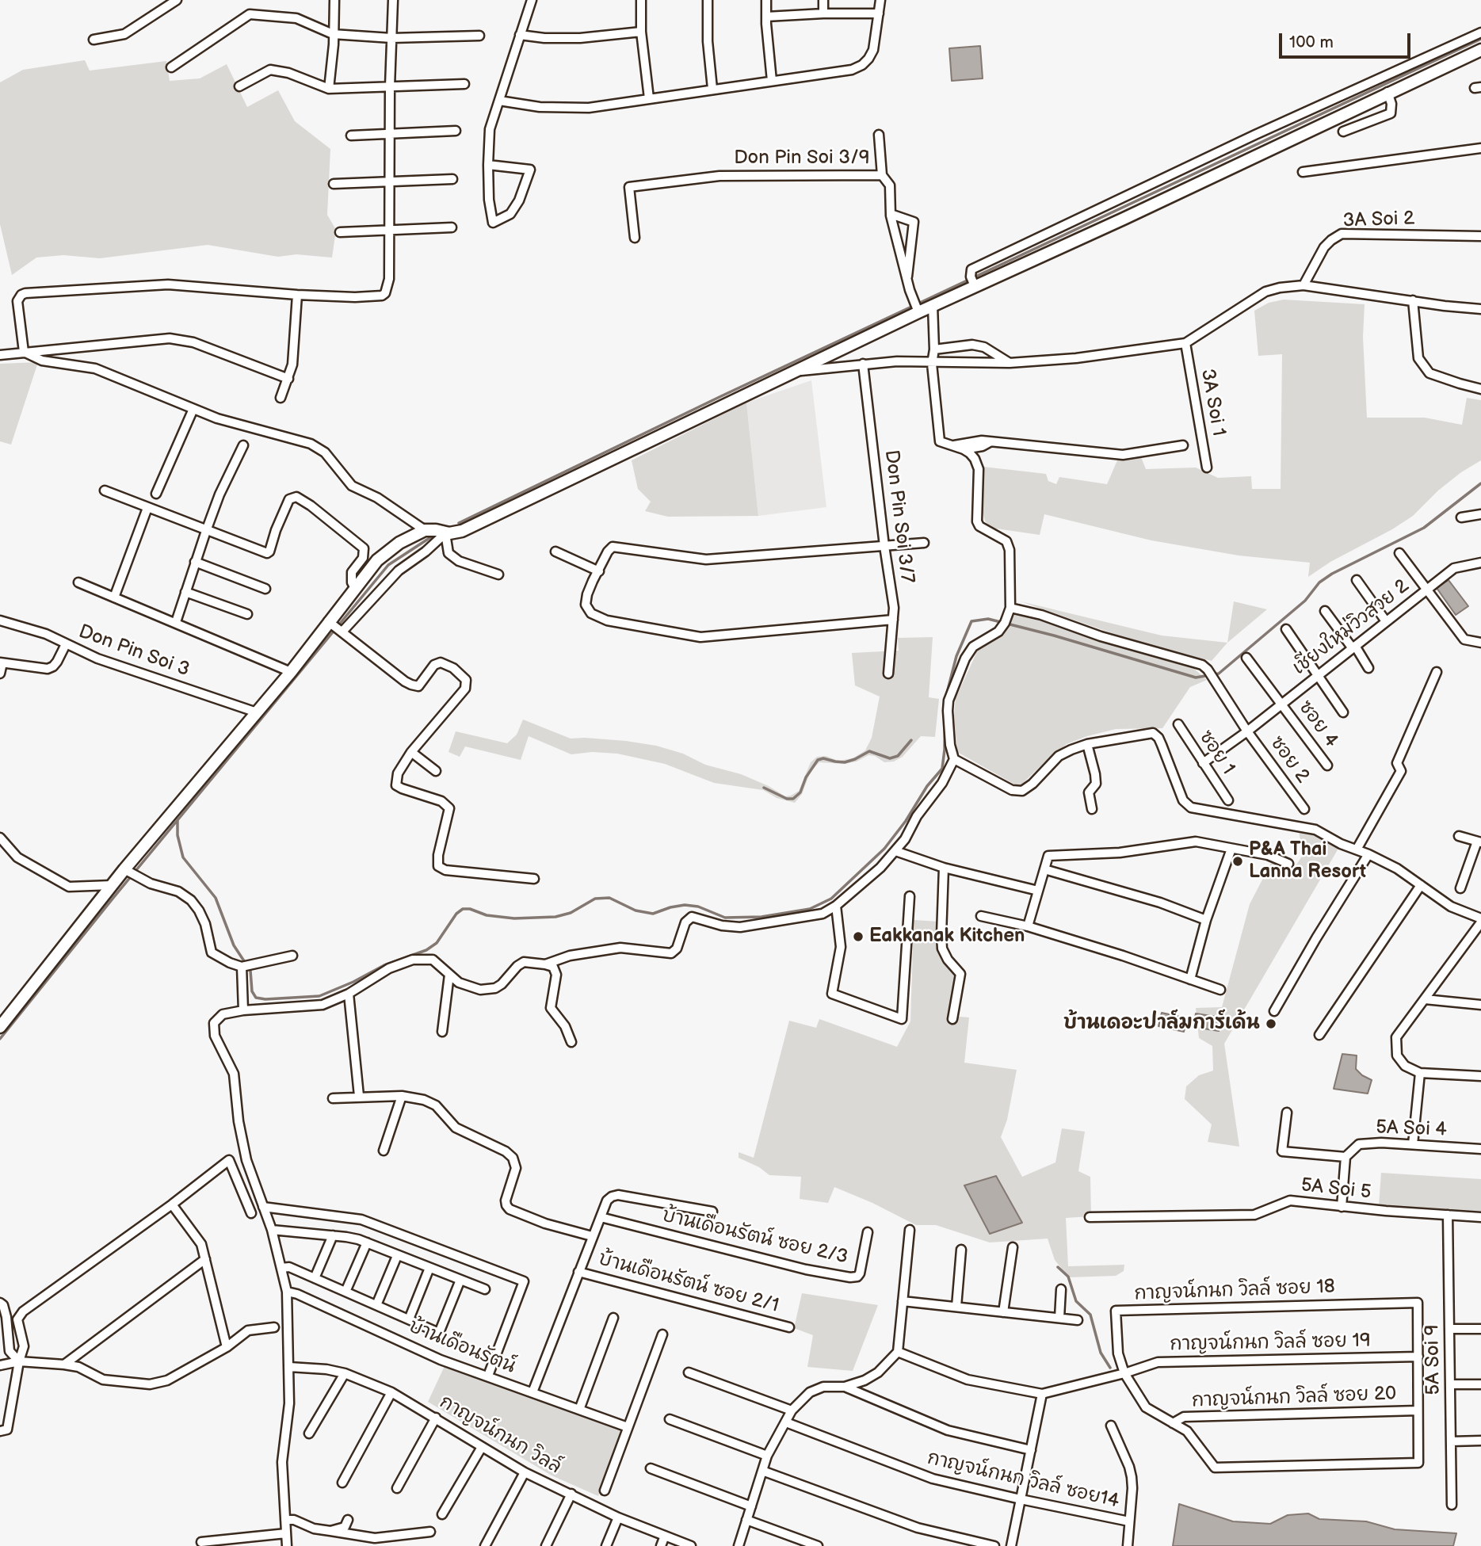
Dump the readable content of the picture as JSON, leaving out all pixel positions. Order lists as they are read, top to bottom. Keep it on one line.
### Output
{"streets":{"street":["Don Pin Soi 3/9","3A Soi 2","3A Soi 1","Don Pin Soi 3/7","เชียงใหม่วิวสวย 2","Don Pin Soi 3","ซอย 4","ซอย 1","ซอย 2","5A Soi 4","5A Soi 5","บ้านเดือนรัตน์ ซอย 2/3","บ้านเดือนรัตน์ ซอย 2/1","กาญจน์กนก วิลล์ ซอย 18","กาญจน์กนก วิลล์ ซอย 19","บ้านเดือนรัตน์","5A Soi 9","กาญจน์กนก วิลล์ ซอย 20","กาญจน์กนก วิลล์","กาญจน์กนก วิลล์ ซอย14"]},"crossings":[["เชียงใหม่วิวสวย 2","ซอย 4"],["เชียงใหม่วิวสวย 2","ซอย 1"],["เชียงใหม่วิวสวย 2","ซอย 2"],["5A Soi 5","5A Soi 9"],["กาญจน์กนก วิลล์ ซอย 18","กาญจน์กนก วิลล์ ซอย 19"]],"places":["P&A Thai Lanna Resort","Eakkanak Kitchen","บ้านเดอะปาล์มการ์เด้น"],"scale_bar":"100 m"}
